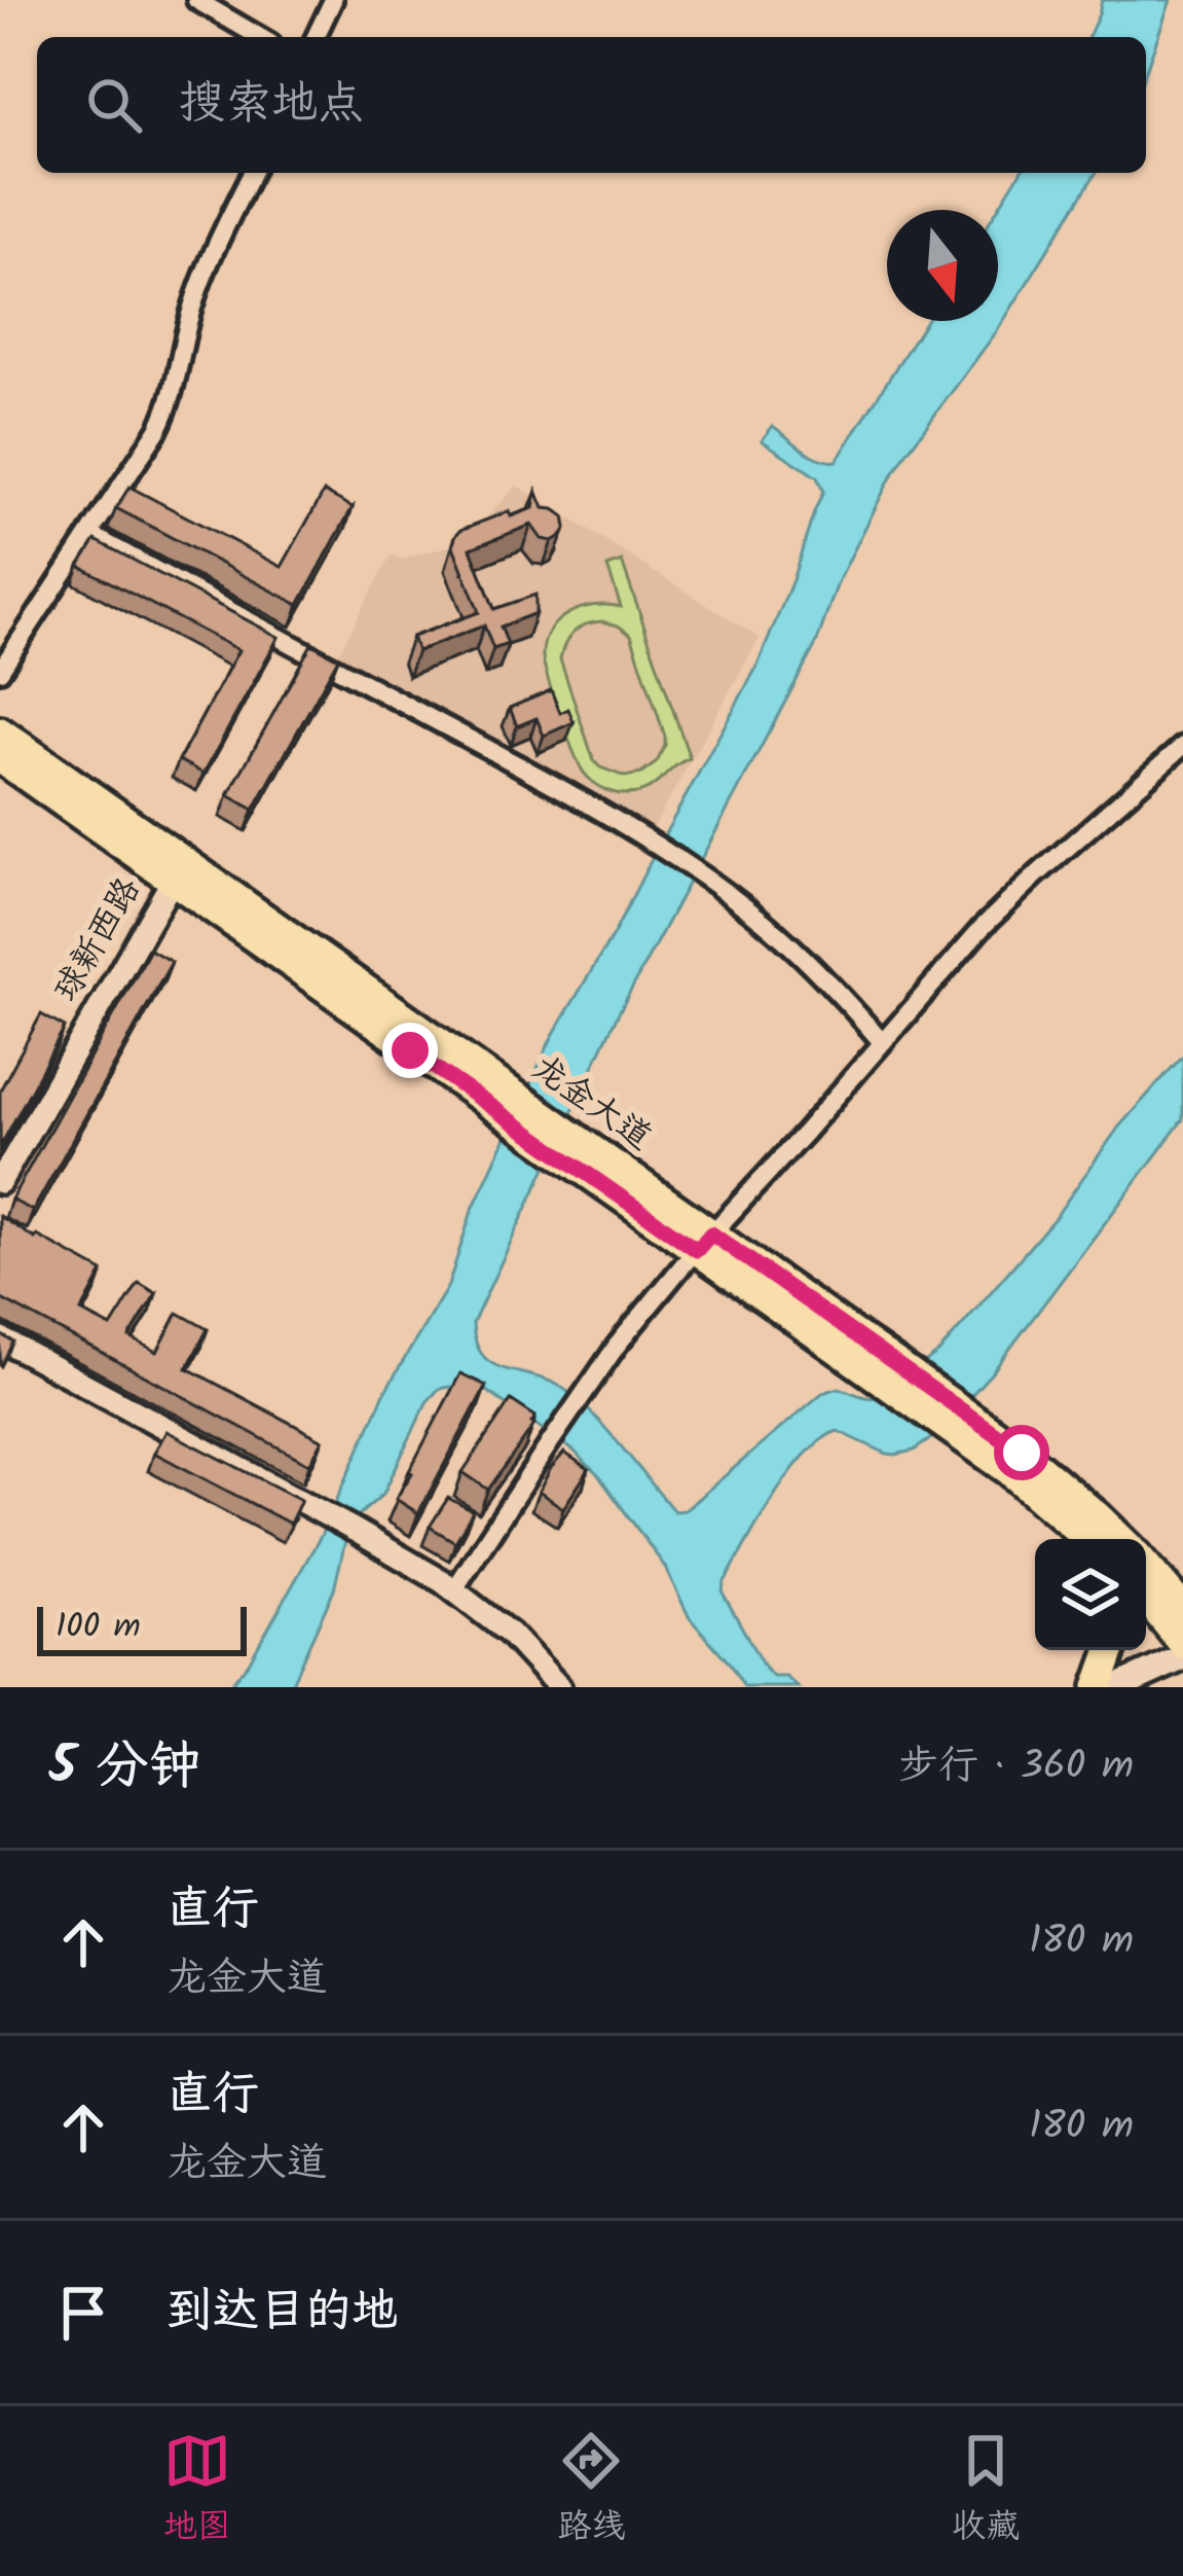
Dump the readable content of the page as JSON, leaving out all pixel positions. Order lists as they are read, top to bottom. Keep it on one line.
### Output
{"streets":{"main road":["龙金大道"],"street":["球新西路"]},"crossings":[["球新西路","龙金大道"]],"scale_bar":"100 m","north":"bottom","page":{"search":"搜索地点","scale":"100 m","heading":["5 分钟","步行 · 360 m"],"list":[["直行","龙金大道","180 m"],["直行","龙金大道","180 m"],"到达目的地"],"nav":["地图","路线","收藏"]}}
